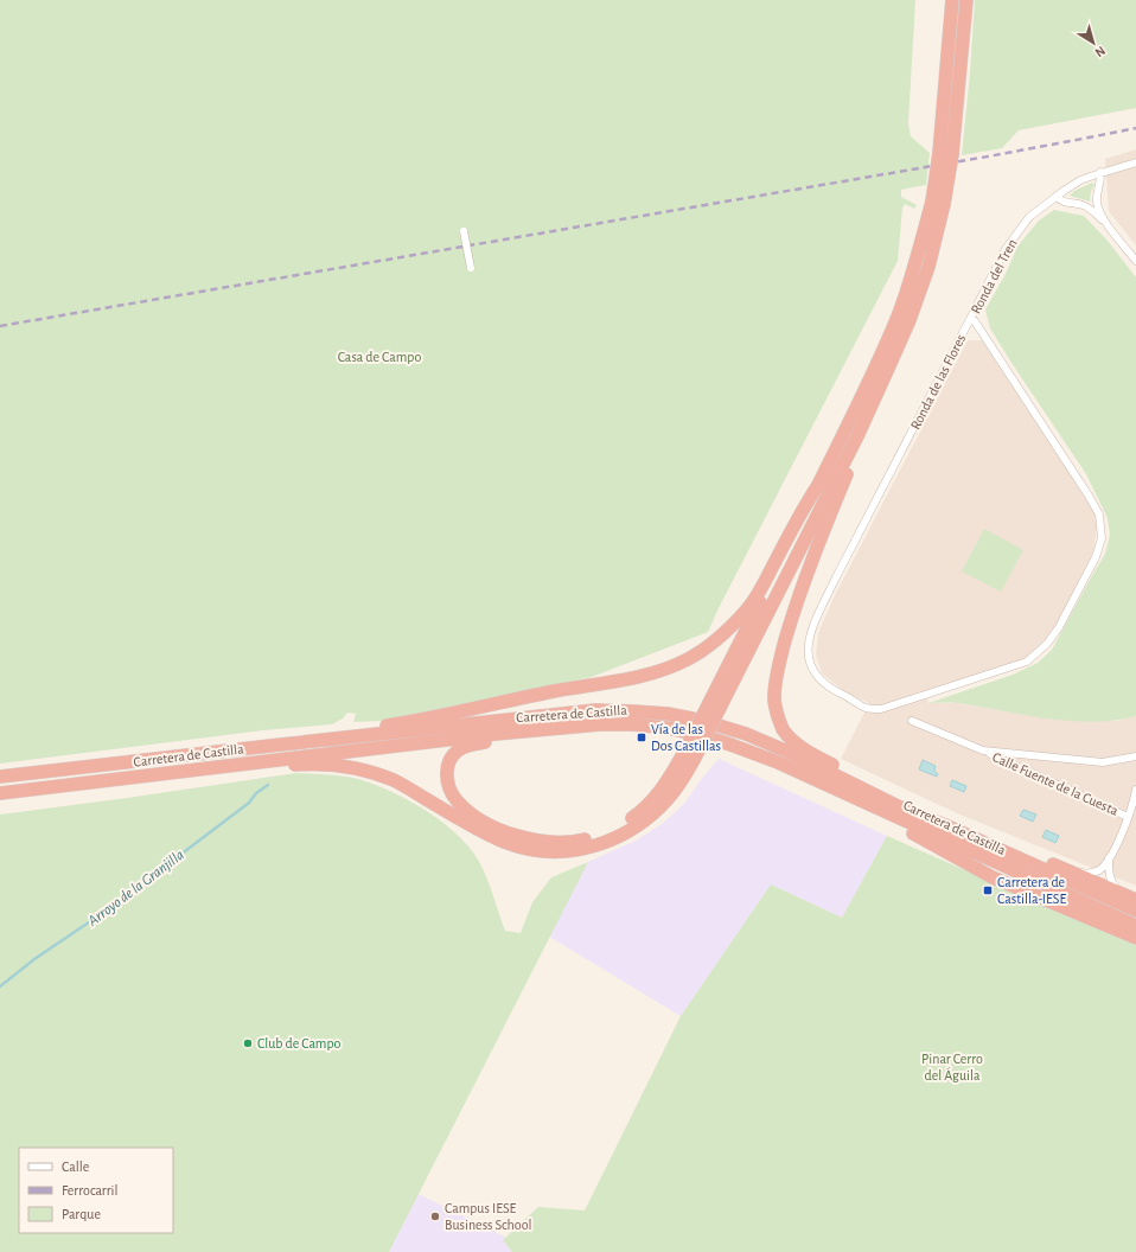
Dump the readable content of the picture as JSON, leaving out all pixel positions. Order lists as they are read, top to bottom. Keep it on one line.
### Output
{"streets":{"highway":["Carretera de Castilla"],"street":["Ronda del Tren","Ronda de las Flores","Calle Fuente de la Cuesta"]},"crossings":[["Ronda del Tren","Ronda de las Flores"]],"water":["Arroyo de la Granjilla"],"parks":["Casa de Campo","Pinar Cerro del Águila"],"places":{"transit":["Vía de las Dos Castillas","Carretera de Castilla-IESE"],"other":["Club de Campo","Campus IESE Business School"]},"legend":["Calle","Ferrocarril","Parque"],"north":"bottom right"}
